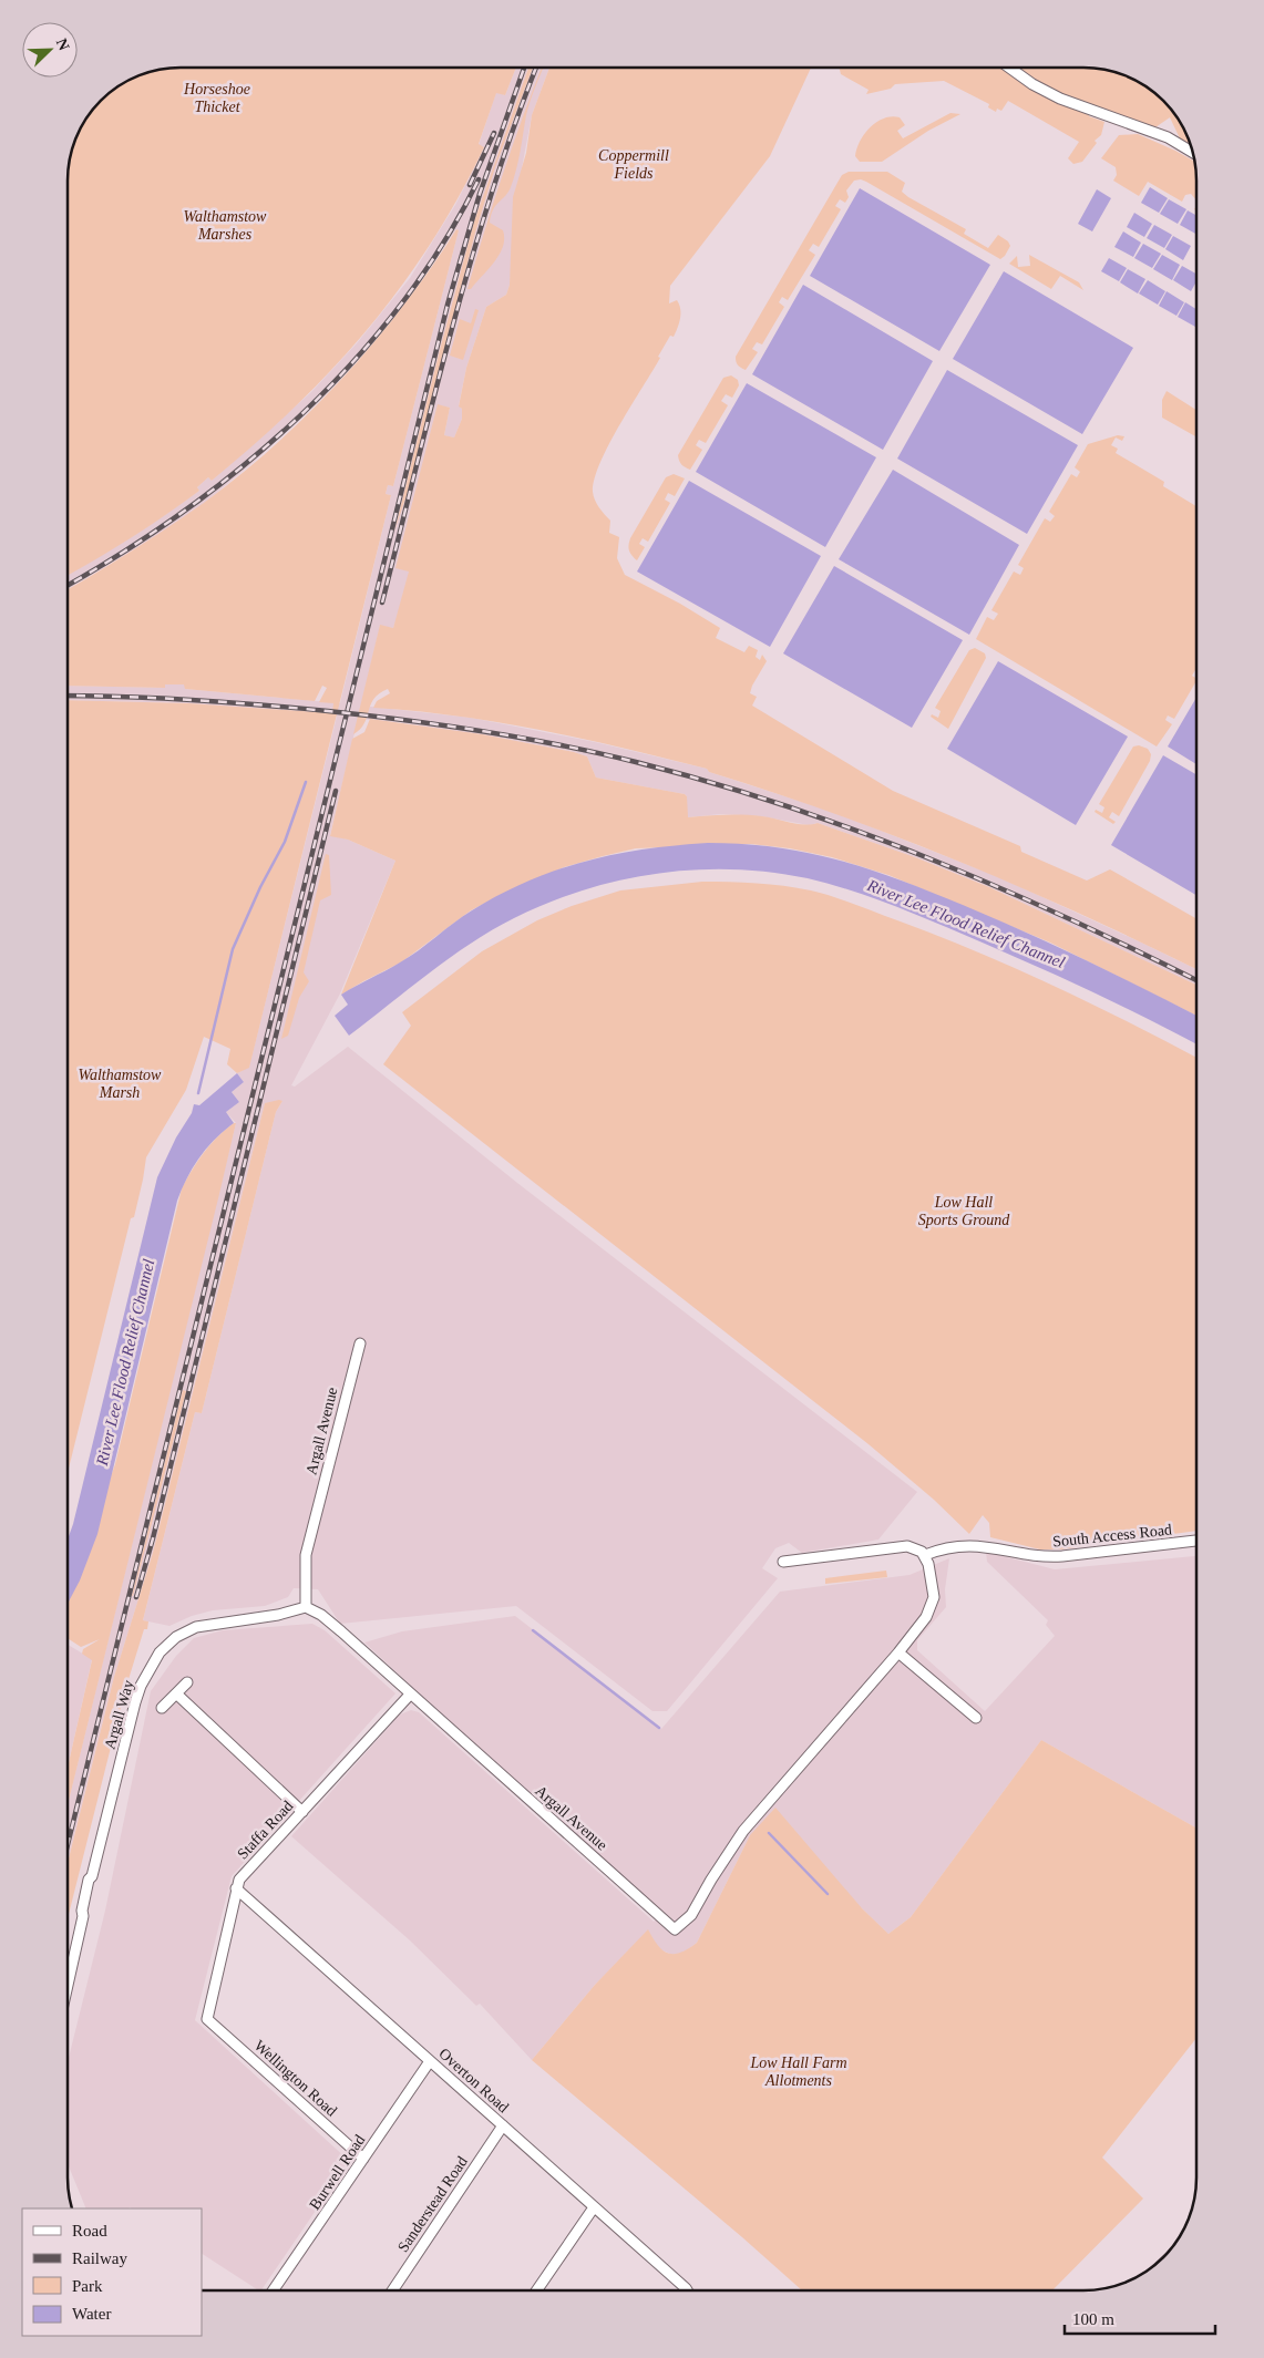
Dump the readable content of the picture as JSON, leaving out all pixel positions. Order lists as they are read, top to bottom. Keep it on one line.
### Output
{"streets":{"street":["Argall Avenue","South Access Road","Argall Way","Staffa Road","Wellington Road","Overton Road","Burwell Road","Sanderstead Road"]},"crossings":[["Argall Avenue","Argall Way"],["Argall Avenue","Staffa Road"],["Staffa Road","Wellington Road"],["Staffa Road","Overton Road"],["Wellington Road","Burwell Road"],["Overton Road","Burwell Road"],["Overton Road","Sanderstead Road"]],"water":["River Lee Flood Relief Channel"],"parks":["Horseshoe Thicket","Coppermill Fields","Walthamstow Marshes","Walthamstow Marsh","Low Hall Sports Ground","Low Hall Farm Allotments"],"legend":["Road","Railway","Park","Water"],"scale_bar":"100 m","north":"top right"}
